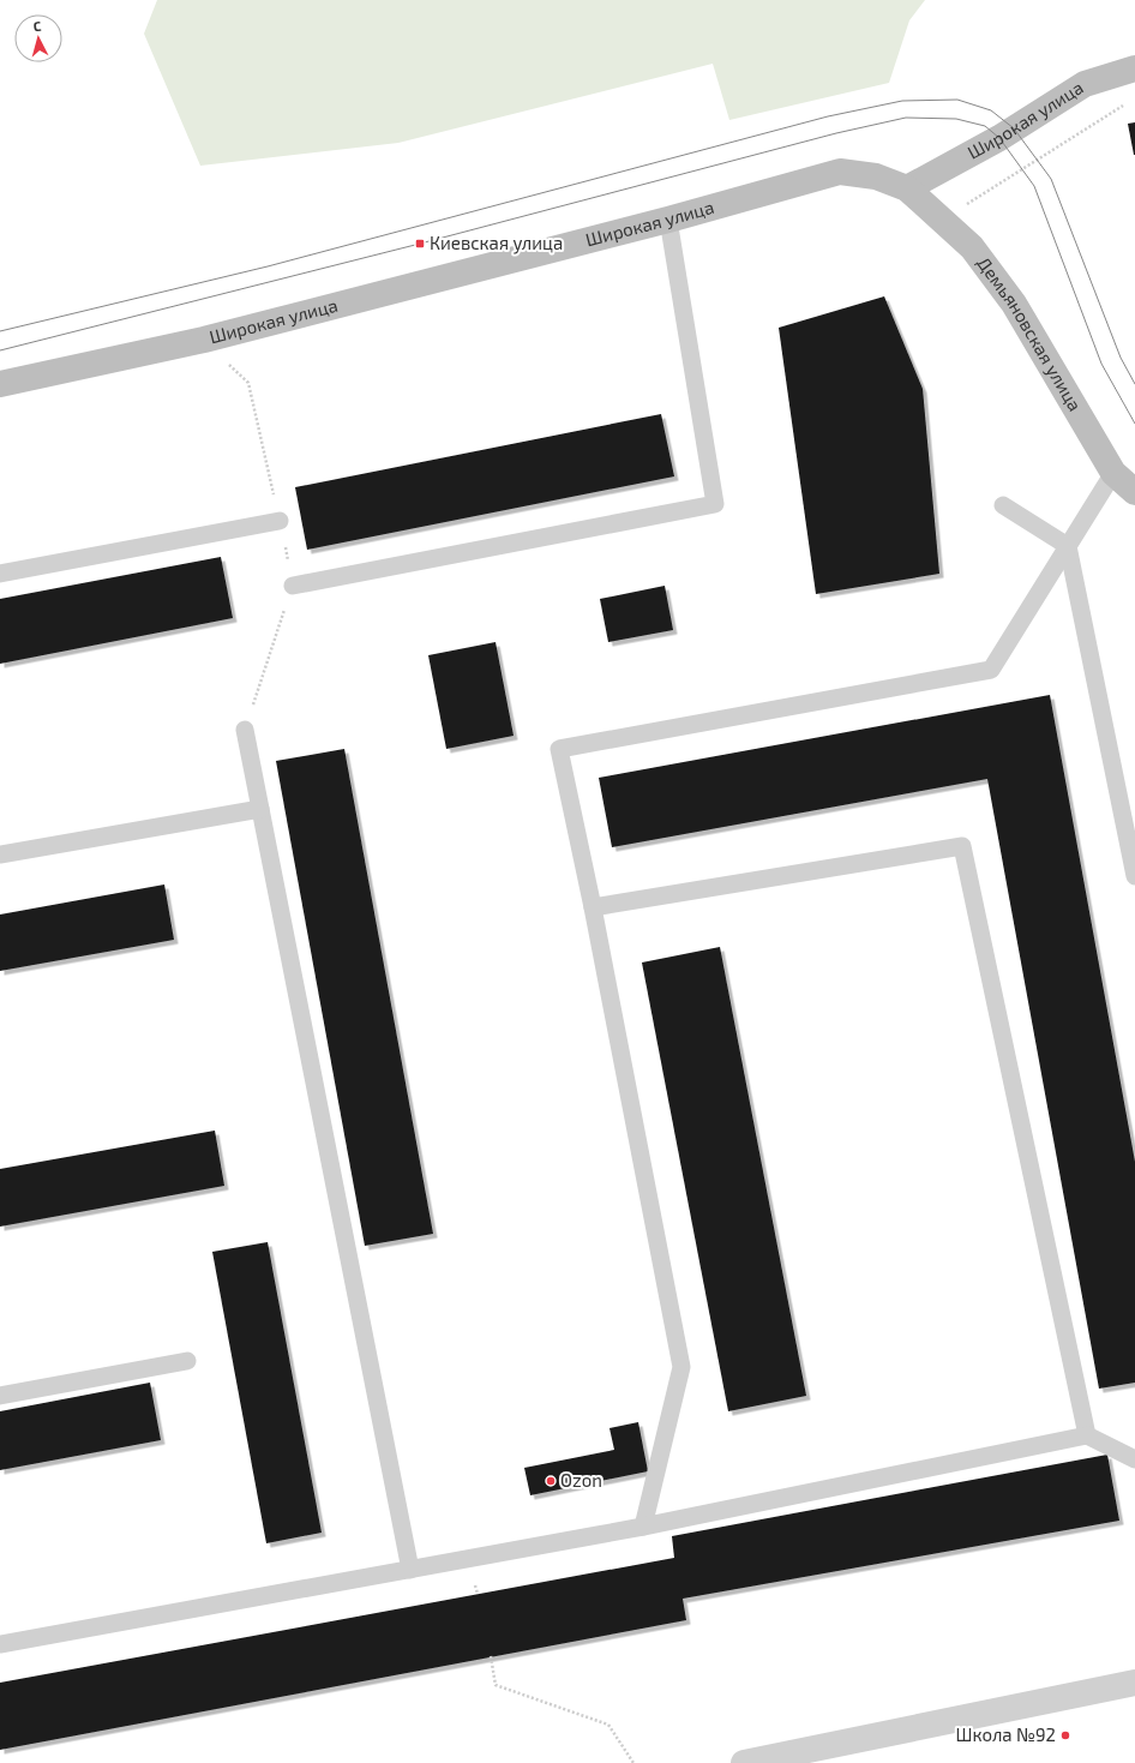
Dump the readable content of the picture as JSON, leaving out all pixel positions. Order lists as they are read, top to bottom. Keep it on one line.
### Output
{"streets":{"street":["Широкая улица","Демьяновская улица"]},"crossings":[["Широкая улица","Демьяновская улица"]],"places":{"transit":["Киевская улица"],"other":["Ozon","Школа №92"]},"north":"top"}
